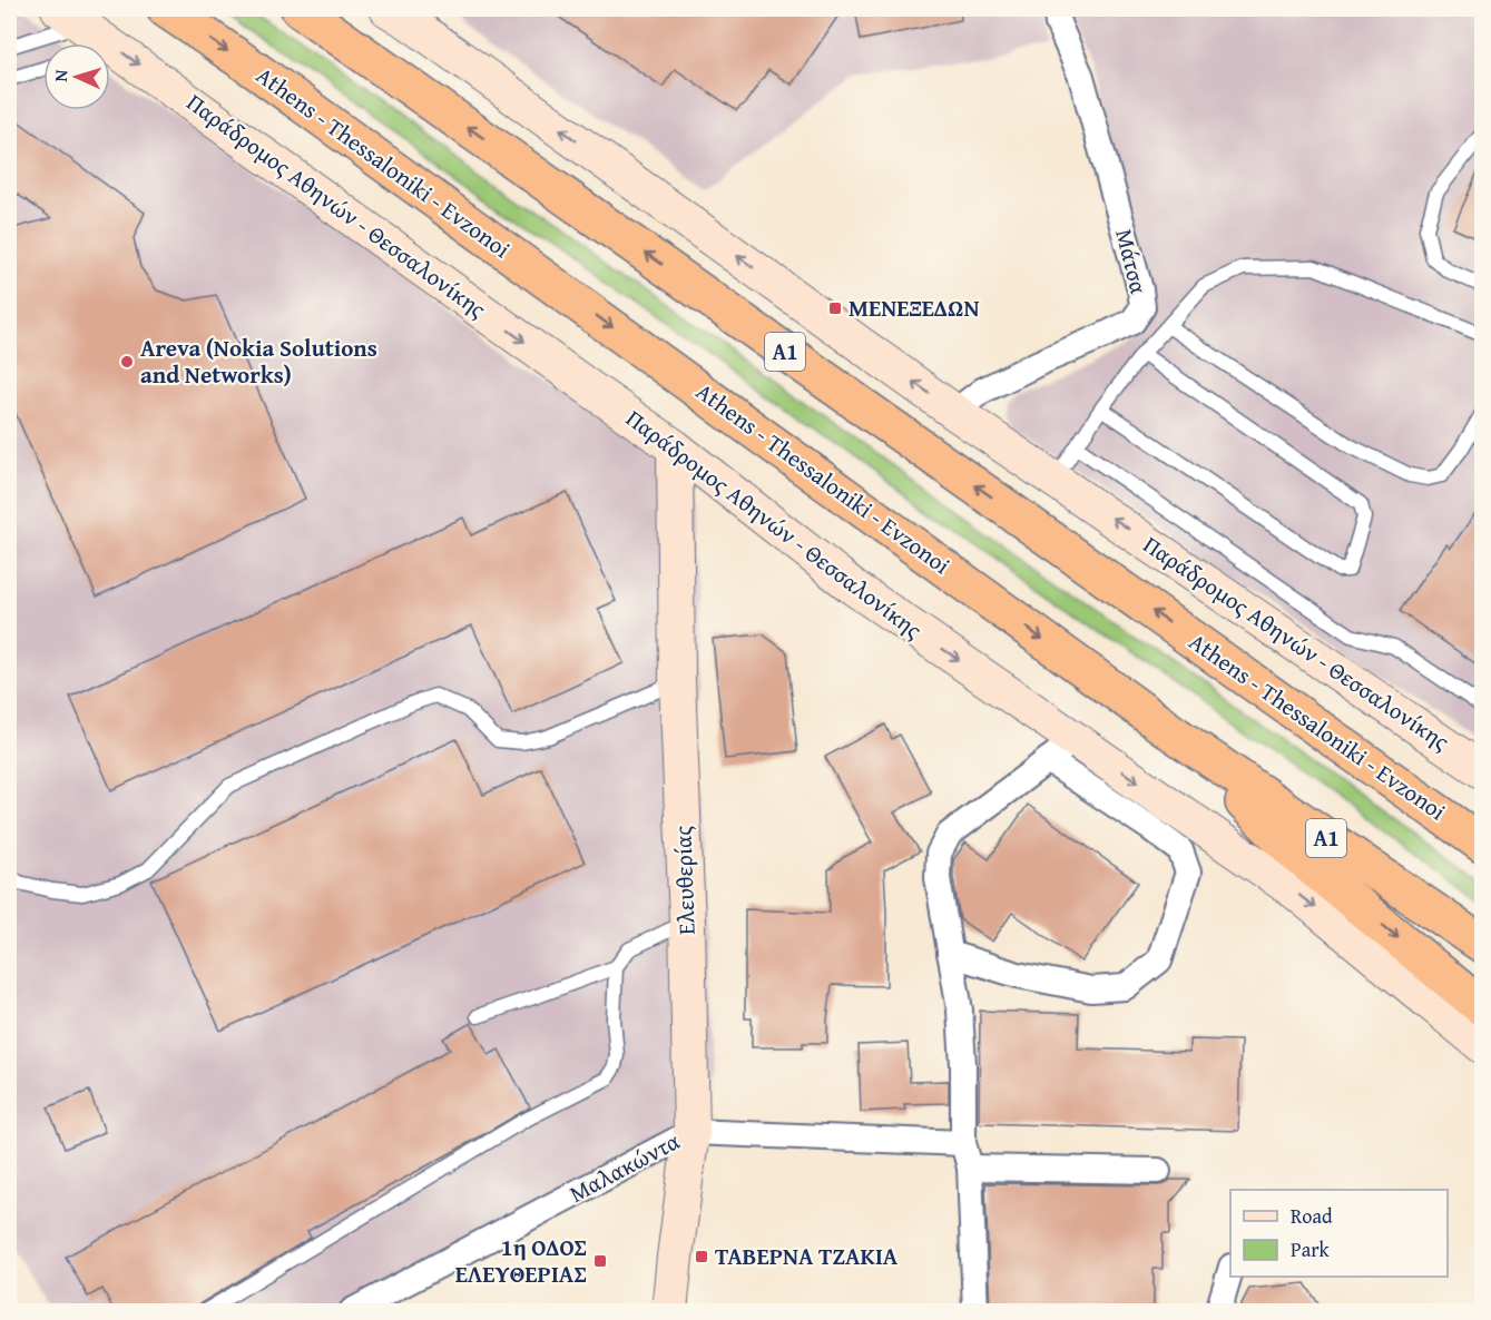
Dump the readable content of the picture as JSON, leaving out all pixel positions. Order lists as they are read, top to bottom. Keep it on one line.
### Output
{"streets":{"highway":["Athens - Thessaloniki - Evzonoi","Α1"],"main road":["Παράδρομος Αθηνών - Θεσσαλονίκης","Ελευθερίας"],"street":["Μάτσα","Μαλακώντα"]},"crossings":[["Παράδρομος Αθηνών - Θεσσαλονίκης","Μάτσα"],["Παράδρομος Αθηνών - Θεσσαλονίκης","Ελευθερίας"],["Ελευθερίας","Μαλακώντα"]],"places":{"transit":["ΜΕΝΕΞΕΔΩΝ","ΤΑΒΕΡΝΑ ΤΖΑΚΙΑ","1η ΟΔΟΣ ΕΛΕΥΘΕΡΙΑΣ"],"other":["Areva (Nokia Solutions and Networks)"]},"legend":["Road","Park"],"north":"left"}
